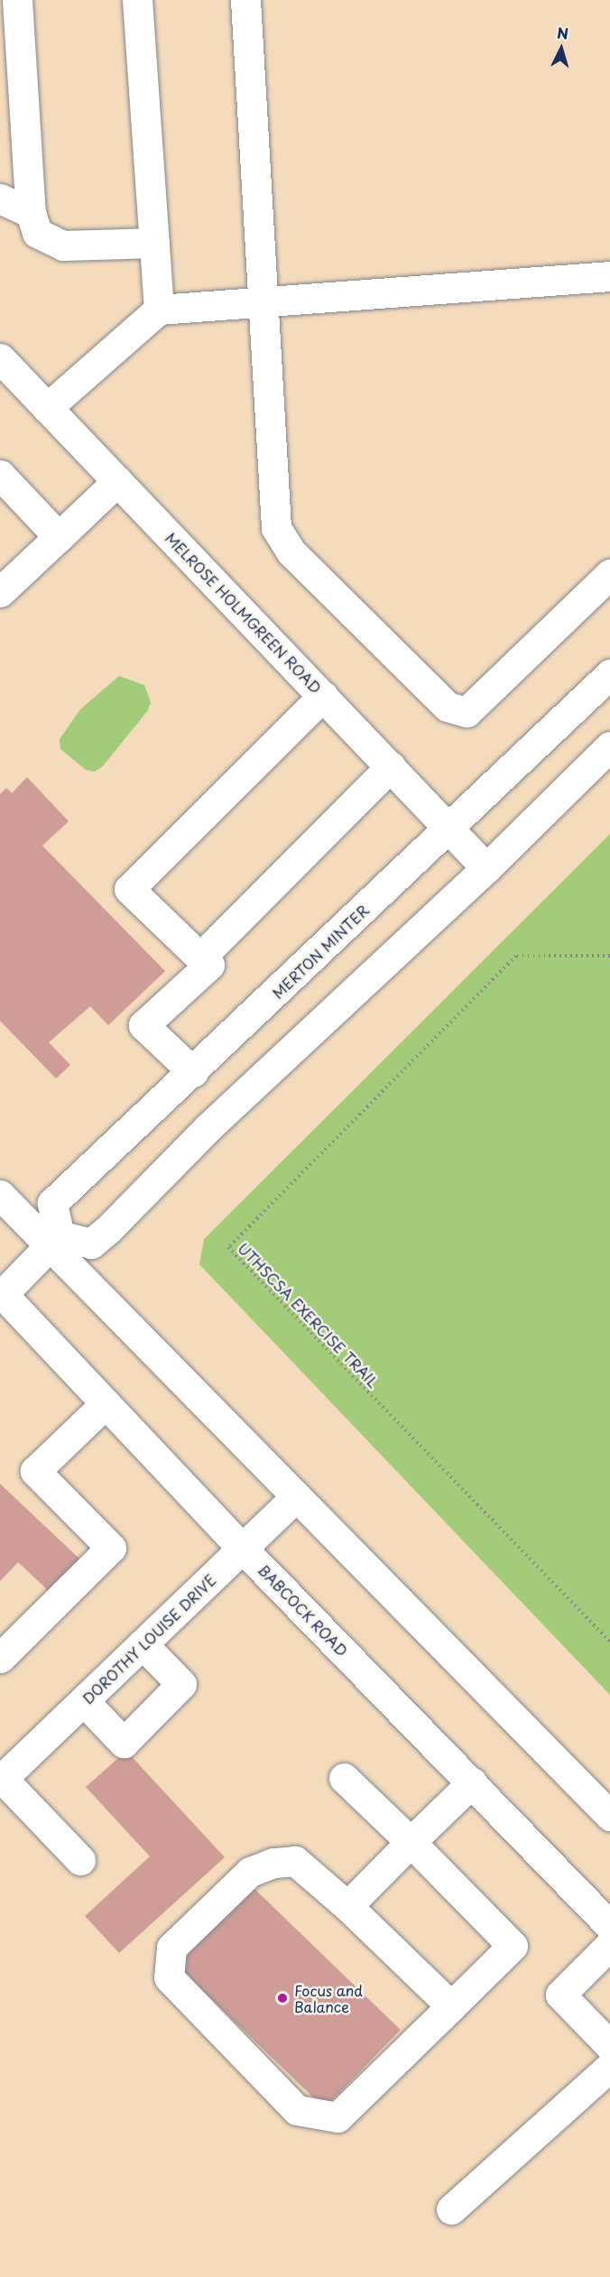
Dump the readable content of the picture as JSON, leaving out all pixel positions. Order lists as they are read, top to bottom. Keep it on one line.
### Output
{"streets":{"street":["MELROSE HOLMGREEN ROAD","MERTON MINTER","BABCOCK ROAD","DOROTHY LOUISE DRIVE"],"path":["UTHSCSA EXERCISE TRAIL"]},"crossings":[["MELROSE HOLMGREEN ROAD","MERTON MINTER"],["BABCOCK ROAD","DOROTHY LOUISE DRIVE"]],"places":["Focus and Balance"],"north":"top"}
